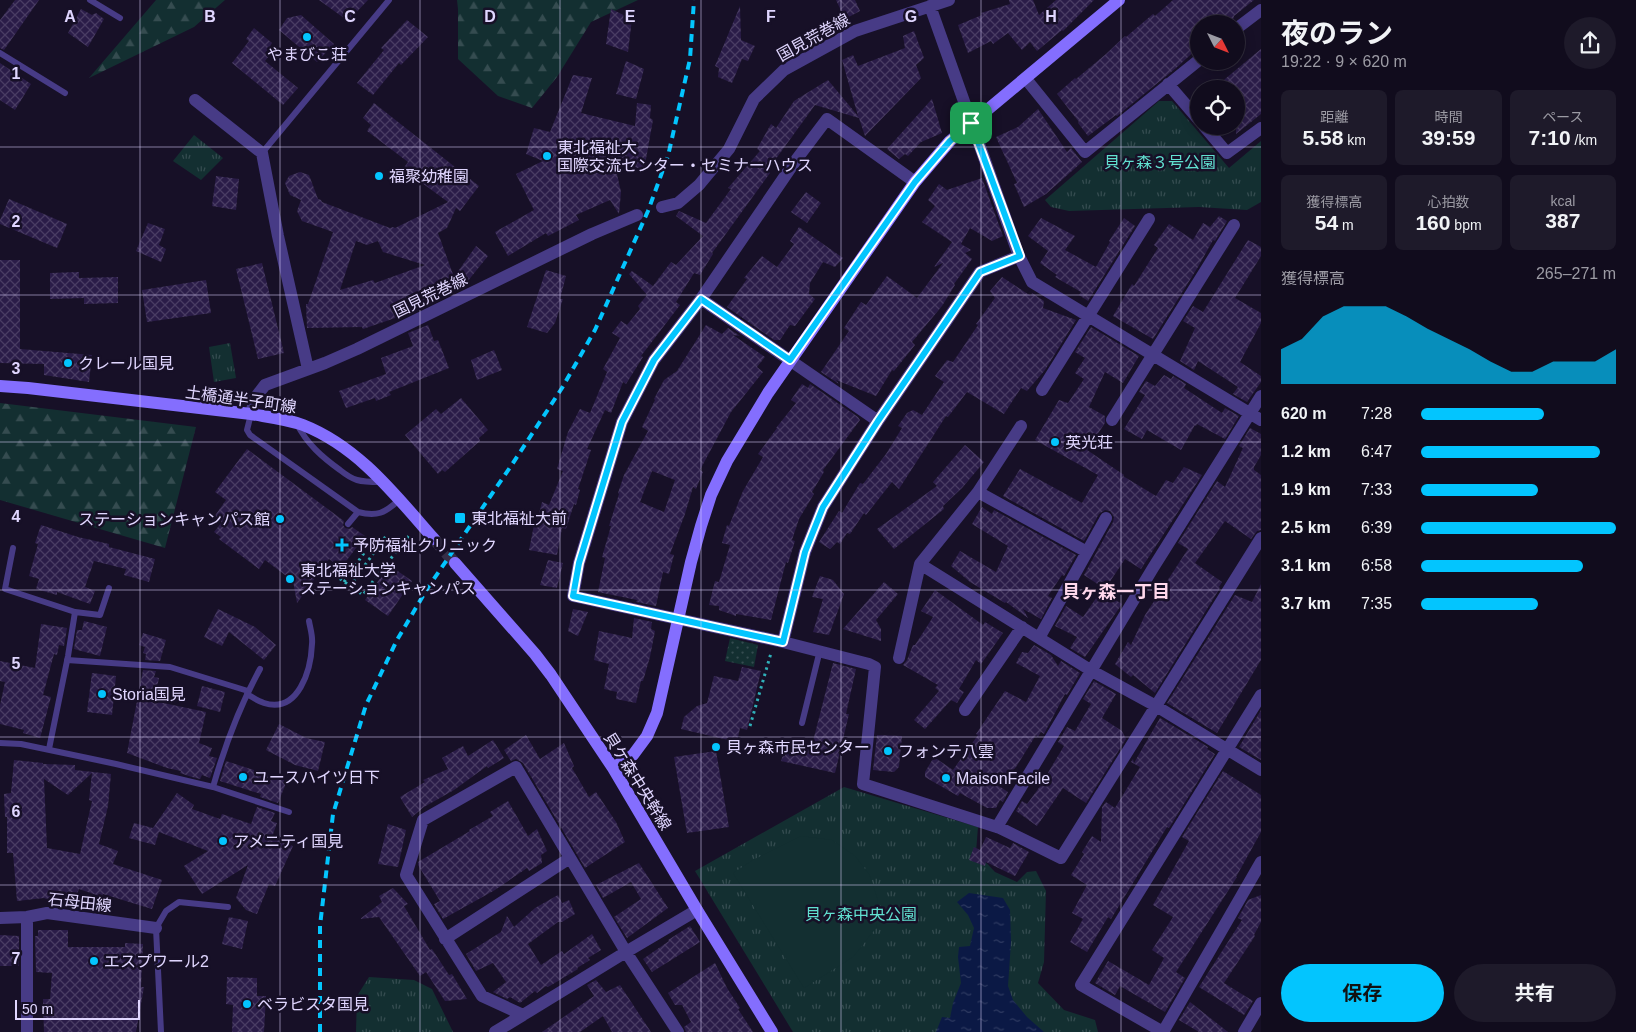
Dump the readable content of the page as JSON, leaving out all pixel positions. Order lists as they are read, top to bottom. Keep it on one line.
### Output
{"streets":{"street":["国見荒巻線","土橋通半子町線","貝ケ森中央幹線","石母田線"]},"crossings":[["国見荒巻線","土橋通半子町線"]],"districts":["貝ヶ森一丁目"],"parks":["貝ヶ森３号公園","貝ヶ森中央公園"],"places":{"other":["やまびこ荘","東北福祉大 国際交流センター・セミナーハウス","福聚幼稚園","クレール国見","英光荘","ステーションキャンパス館","東北福祉大学 ステーションキャンパス","Storia国見","貝ヶ森市民センター","フォンテ八雲","ユースハイツ日下","MaisonFacile","アメニティ国見","エスプワール2","ベラビスタ国見"],"transit":["東北福祉大前"],"health":["予防福祉クリニック"]},"scale_bar":"50 m","north":"bottom right","page":{"heading":["夜のラン","19:22 · 9 × 620 m"],"stats":[["距離","5.58 km"],["時間","39:59"],["ペース","7:10 /km"],["獲得標高","54 m"],["心拍数","160 bpm"],["kcal","387"]],"chart":["獲得標高","265–271 m"],"list":[{"name":"620 m","note":"7:28"},{"name":"1.2 km","note":"6:47"},{"name":"1.9 km","note":"7:33"},{"name":"2.5 km","note":"6:39"},{"name":"3.1 km","note":"6:58"},{"name":"3.7 km","note":"7:35"}],"buttons":["保存","共有"],"scale":"50 m"},"grid":{"columns":["A","B","C","D","E","F","G","H"],"rows":["1","2","3","4","5","6","7"]}}
